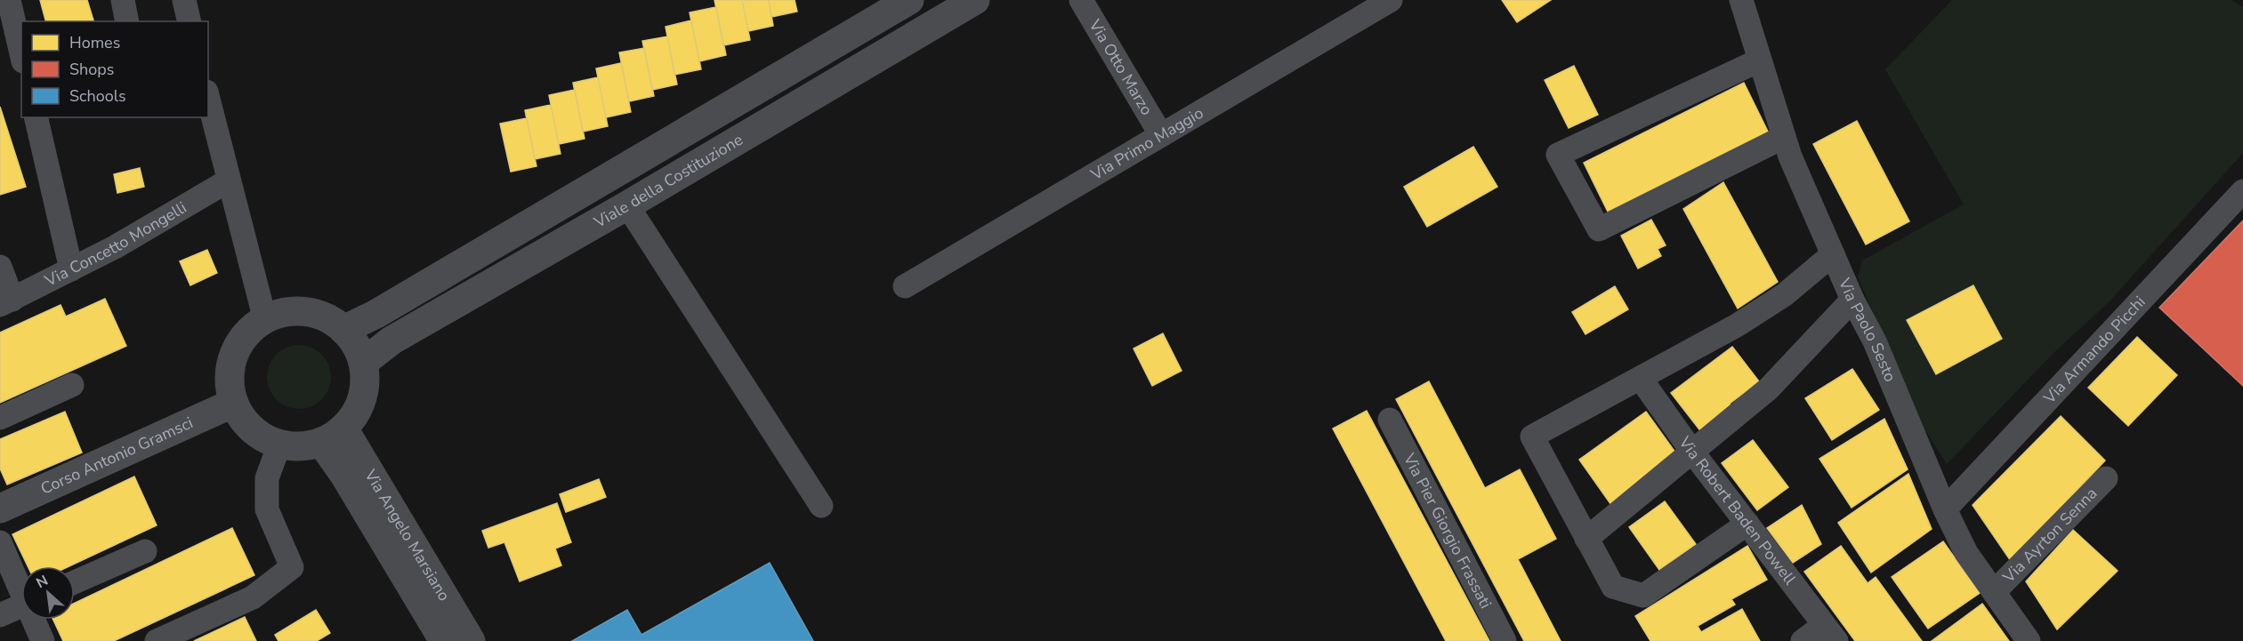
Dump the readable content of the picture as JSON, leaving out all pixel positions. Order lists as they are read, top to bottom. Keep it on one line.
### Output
{"streets":{"street":["Via Otto Marzo","Via Primo Maggio","Viale della Costituzione","Via Concetto Mongelli","Via Paolo Sesto","Via Armando Picchi","Corso Antonio Gramsci","Via Robert Baden Powell","Via Pier Giorgio Frassati","Via Angelo Marsiano","Via Ayrton Senna"]},"crossings":[["Via Otto Marzo","Via Primo Maggio"],["Viale della Costituzione","Corso Antonio Gramsci"],["Viale della Costituzione","Via Angelo Marsiano"],["Via Paolo Sesto","Via Armando Picchi"],["Via Paolo Sesto","Via Ayrton Senna"],["Corso Antonio Gramsci","Via Angelo Marsiano"]],"legend":["Homes","Shops","Schools"],"north":"top left"}
